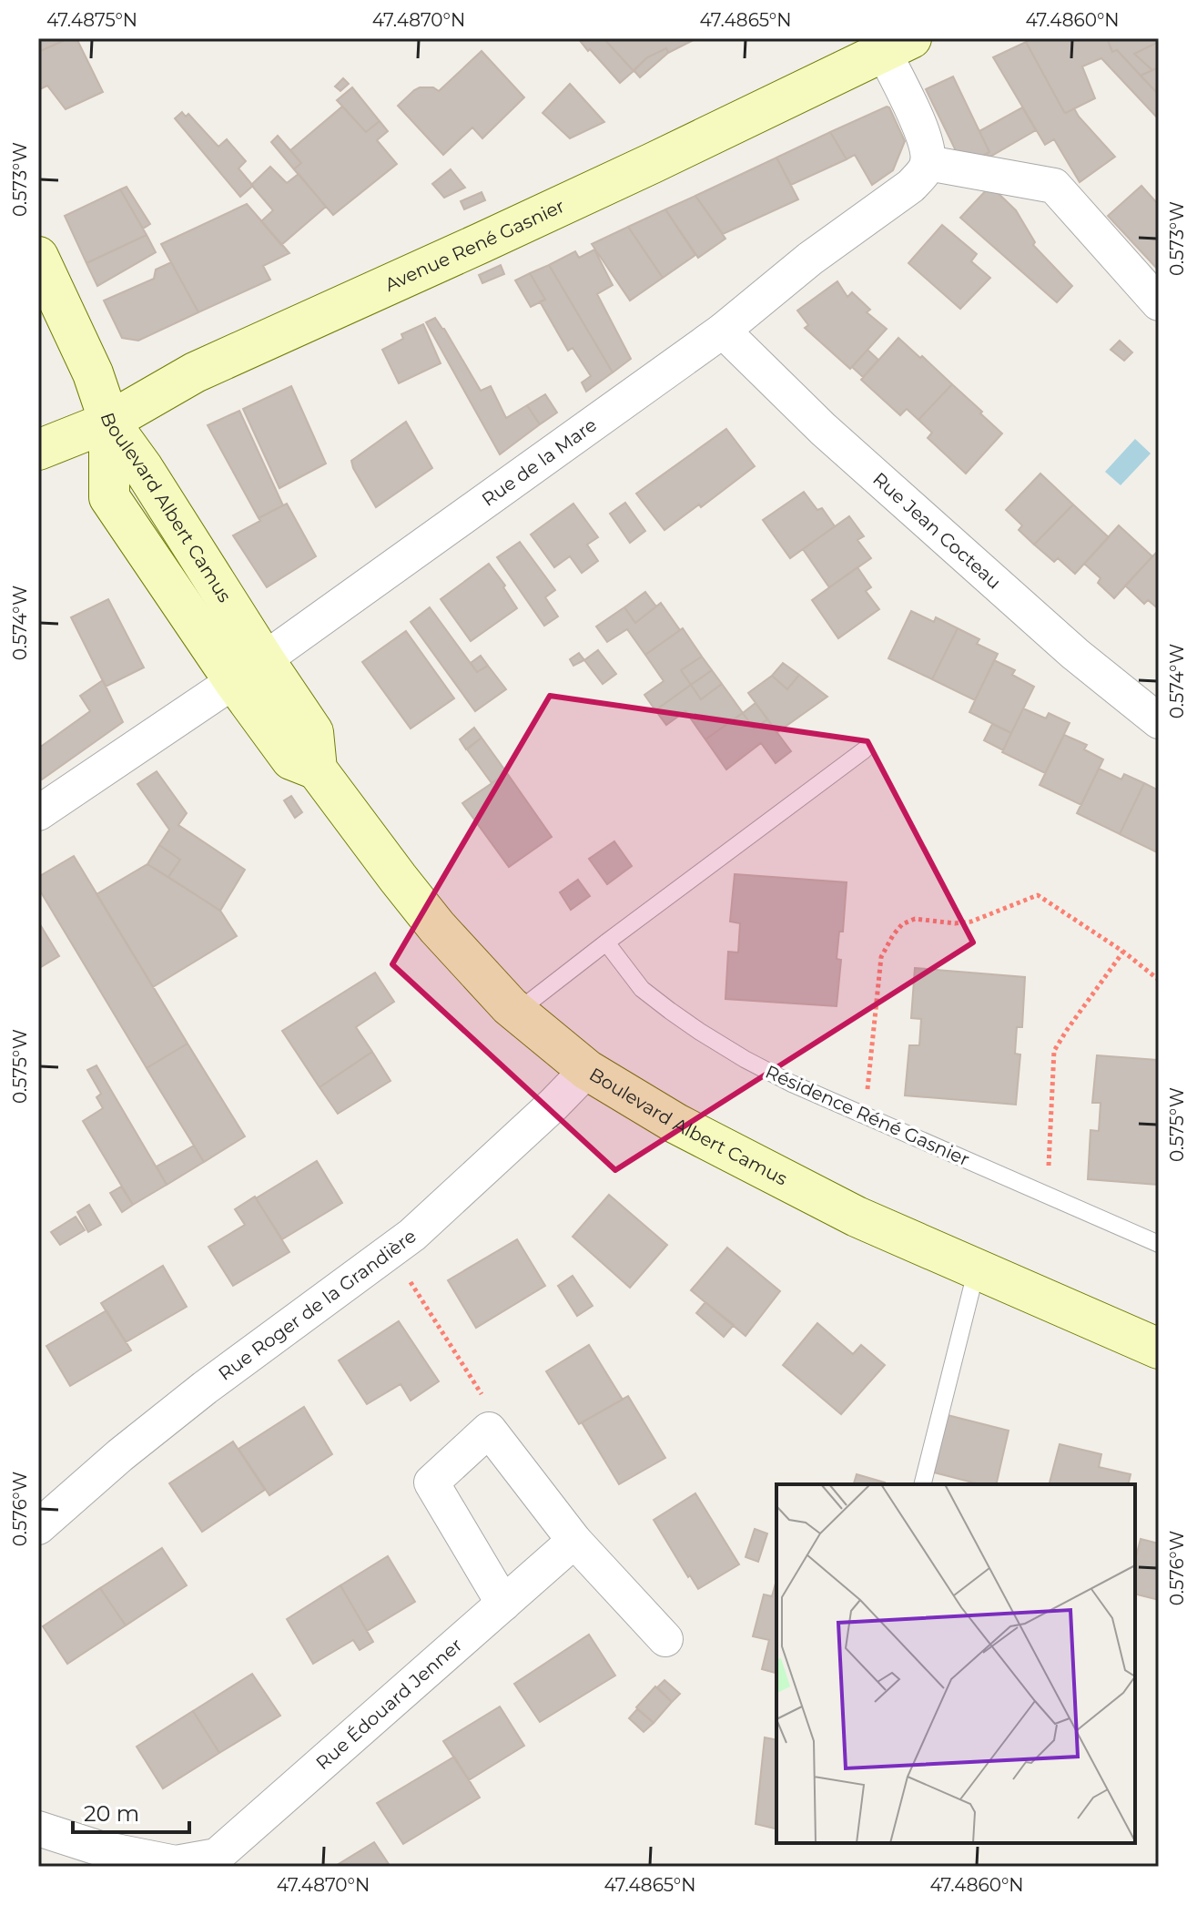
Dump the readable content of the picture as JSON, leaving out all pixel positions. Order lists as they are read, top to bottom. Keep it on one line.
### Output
{"streets":{"main road":["Avenue René Gasnier","Boulevard Albert Camus"],"street":["Rue de la Mare","Rue Jean Cocteau","Rue Roger de la Grandière","Rue Édouard Jenner"],"lane":["Résidence Réné Gasnier"]},"crossings":[["Avenue René Gasnier","Boulevard Albert Camus"],["Rue de la Mare","Boulevard Albert Camus"],["Rue de la Mare","Rue Jean Cocteau"],["Boulevard Albert Camus","Rue Roger de la Grandière"]],"scale_bar":"20 m","coordinates":["47.4875°N","47.4870°N","47.4865°N","47.4860°N","0.573°W","0.574°W","0.575°W","0.576°W"]}
